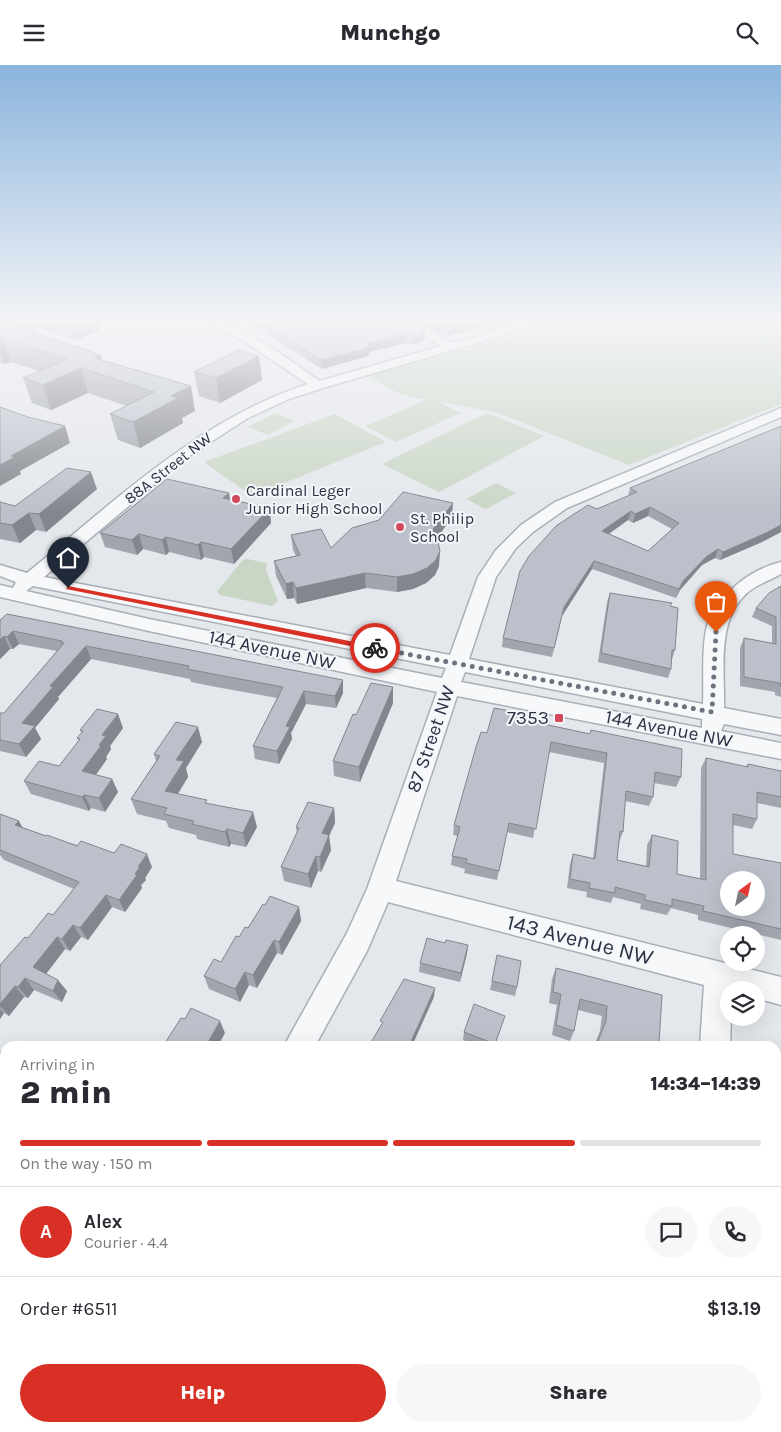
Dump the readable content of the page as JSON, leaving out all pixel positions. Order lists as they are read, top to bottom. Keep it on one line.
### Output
{"streets":{"street":["88A Street NW","144 Avenue NW","87 Street NW","143 Avenue NW"]},"crossings":[["88A Street NW","144 Avenue NW"],["144 Avenue NW","87 Street NW"],["87 Street NW","143 Avenue NW"]],"places":{"other":["Cardinal Leger Junior High School","St. Philip School"],"transit":["7353"]},"north":"top right","page":{"header":"Munchgo","heading":["2 min","Arriving in","14:34–14:39"],"panel":["Alex","Courier · 4.4","Order #6511","$13.19"],"bar":"On the way · 150 m","round":"A","buttons":["Help","Share"]}}
